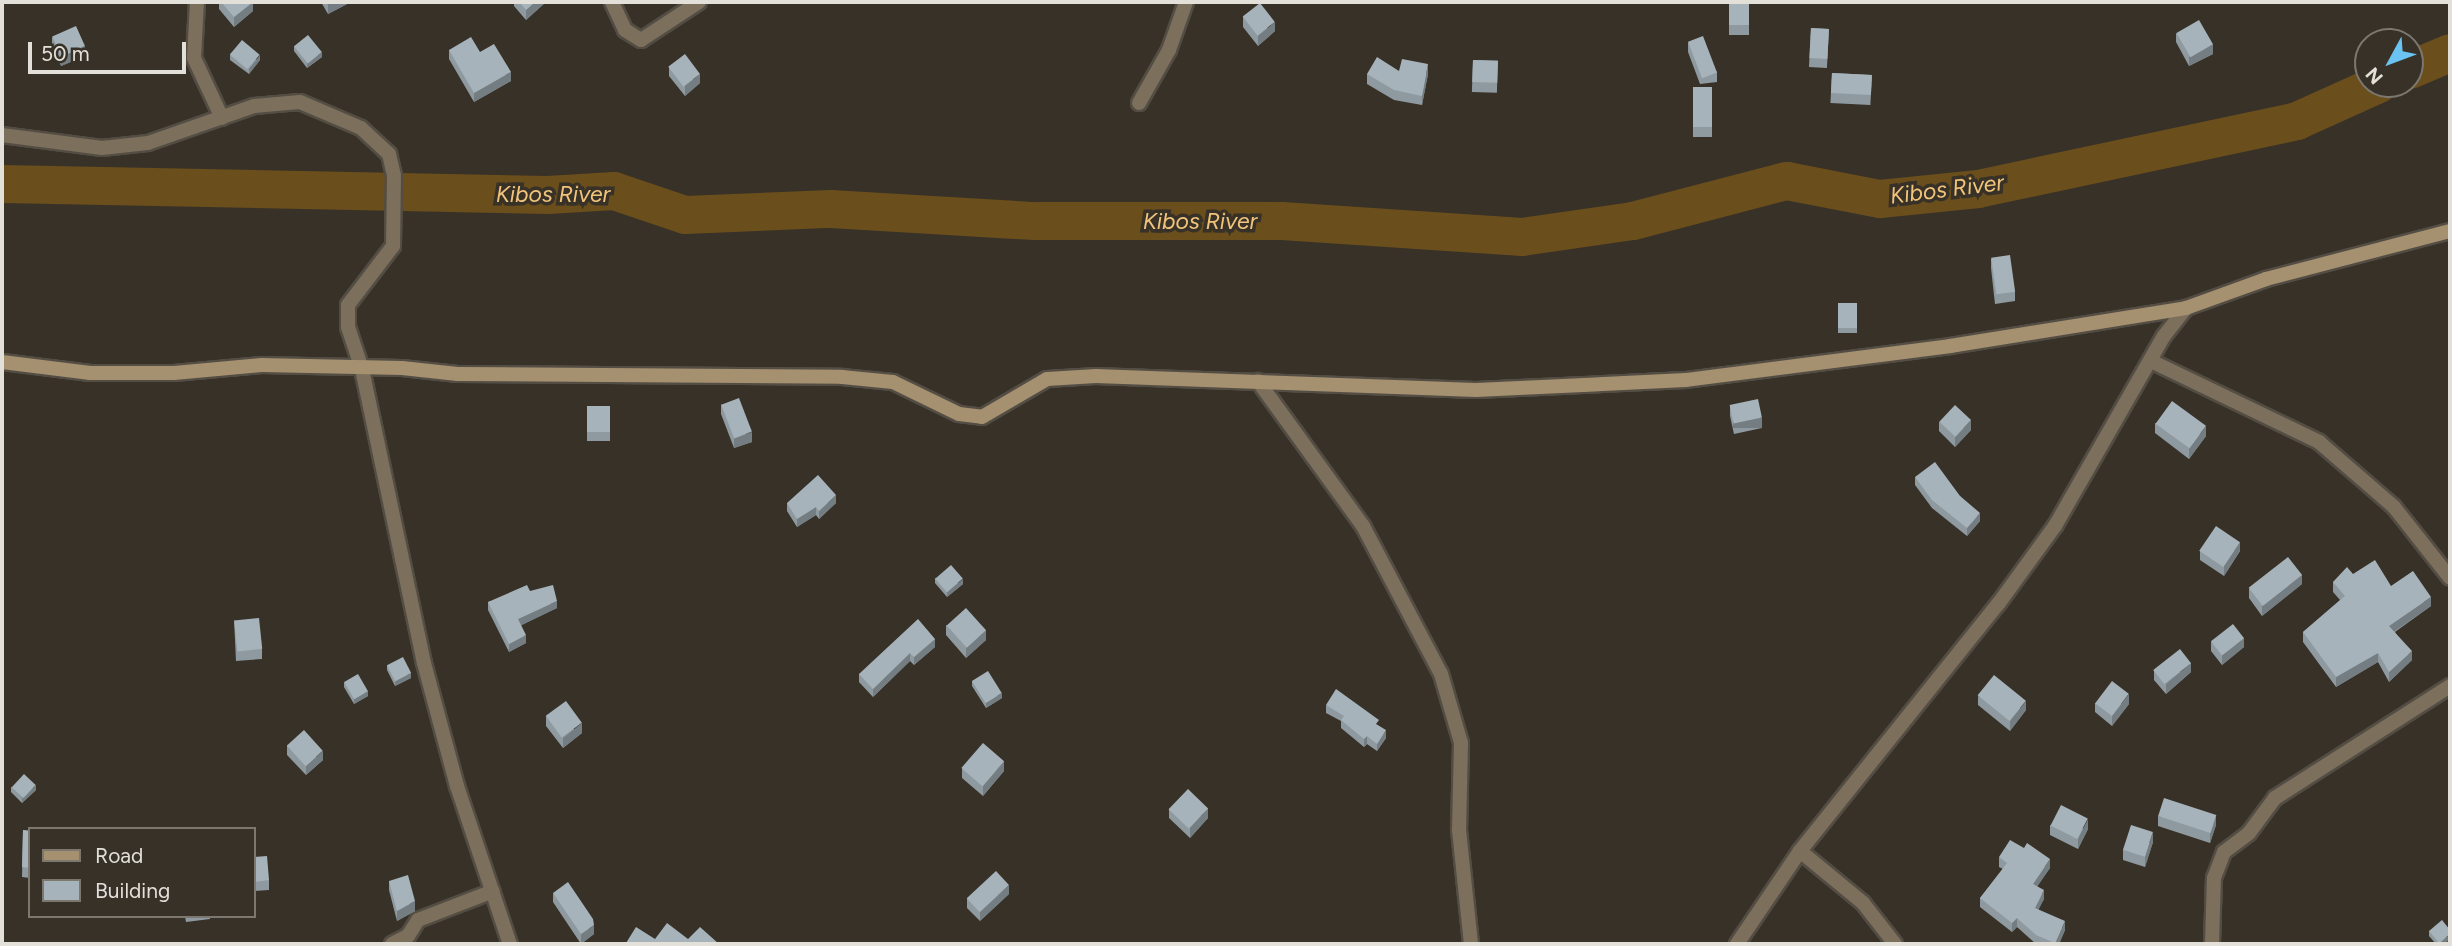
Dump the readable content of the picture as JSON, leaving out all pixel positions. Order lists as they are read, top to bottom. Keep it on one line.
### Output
{"water":["Kibos River"],"legend":["Road","Building"],"scale_bar":"50 m","north":"bottom left"}
